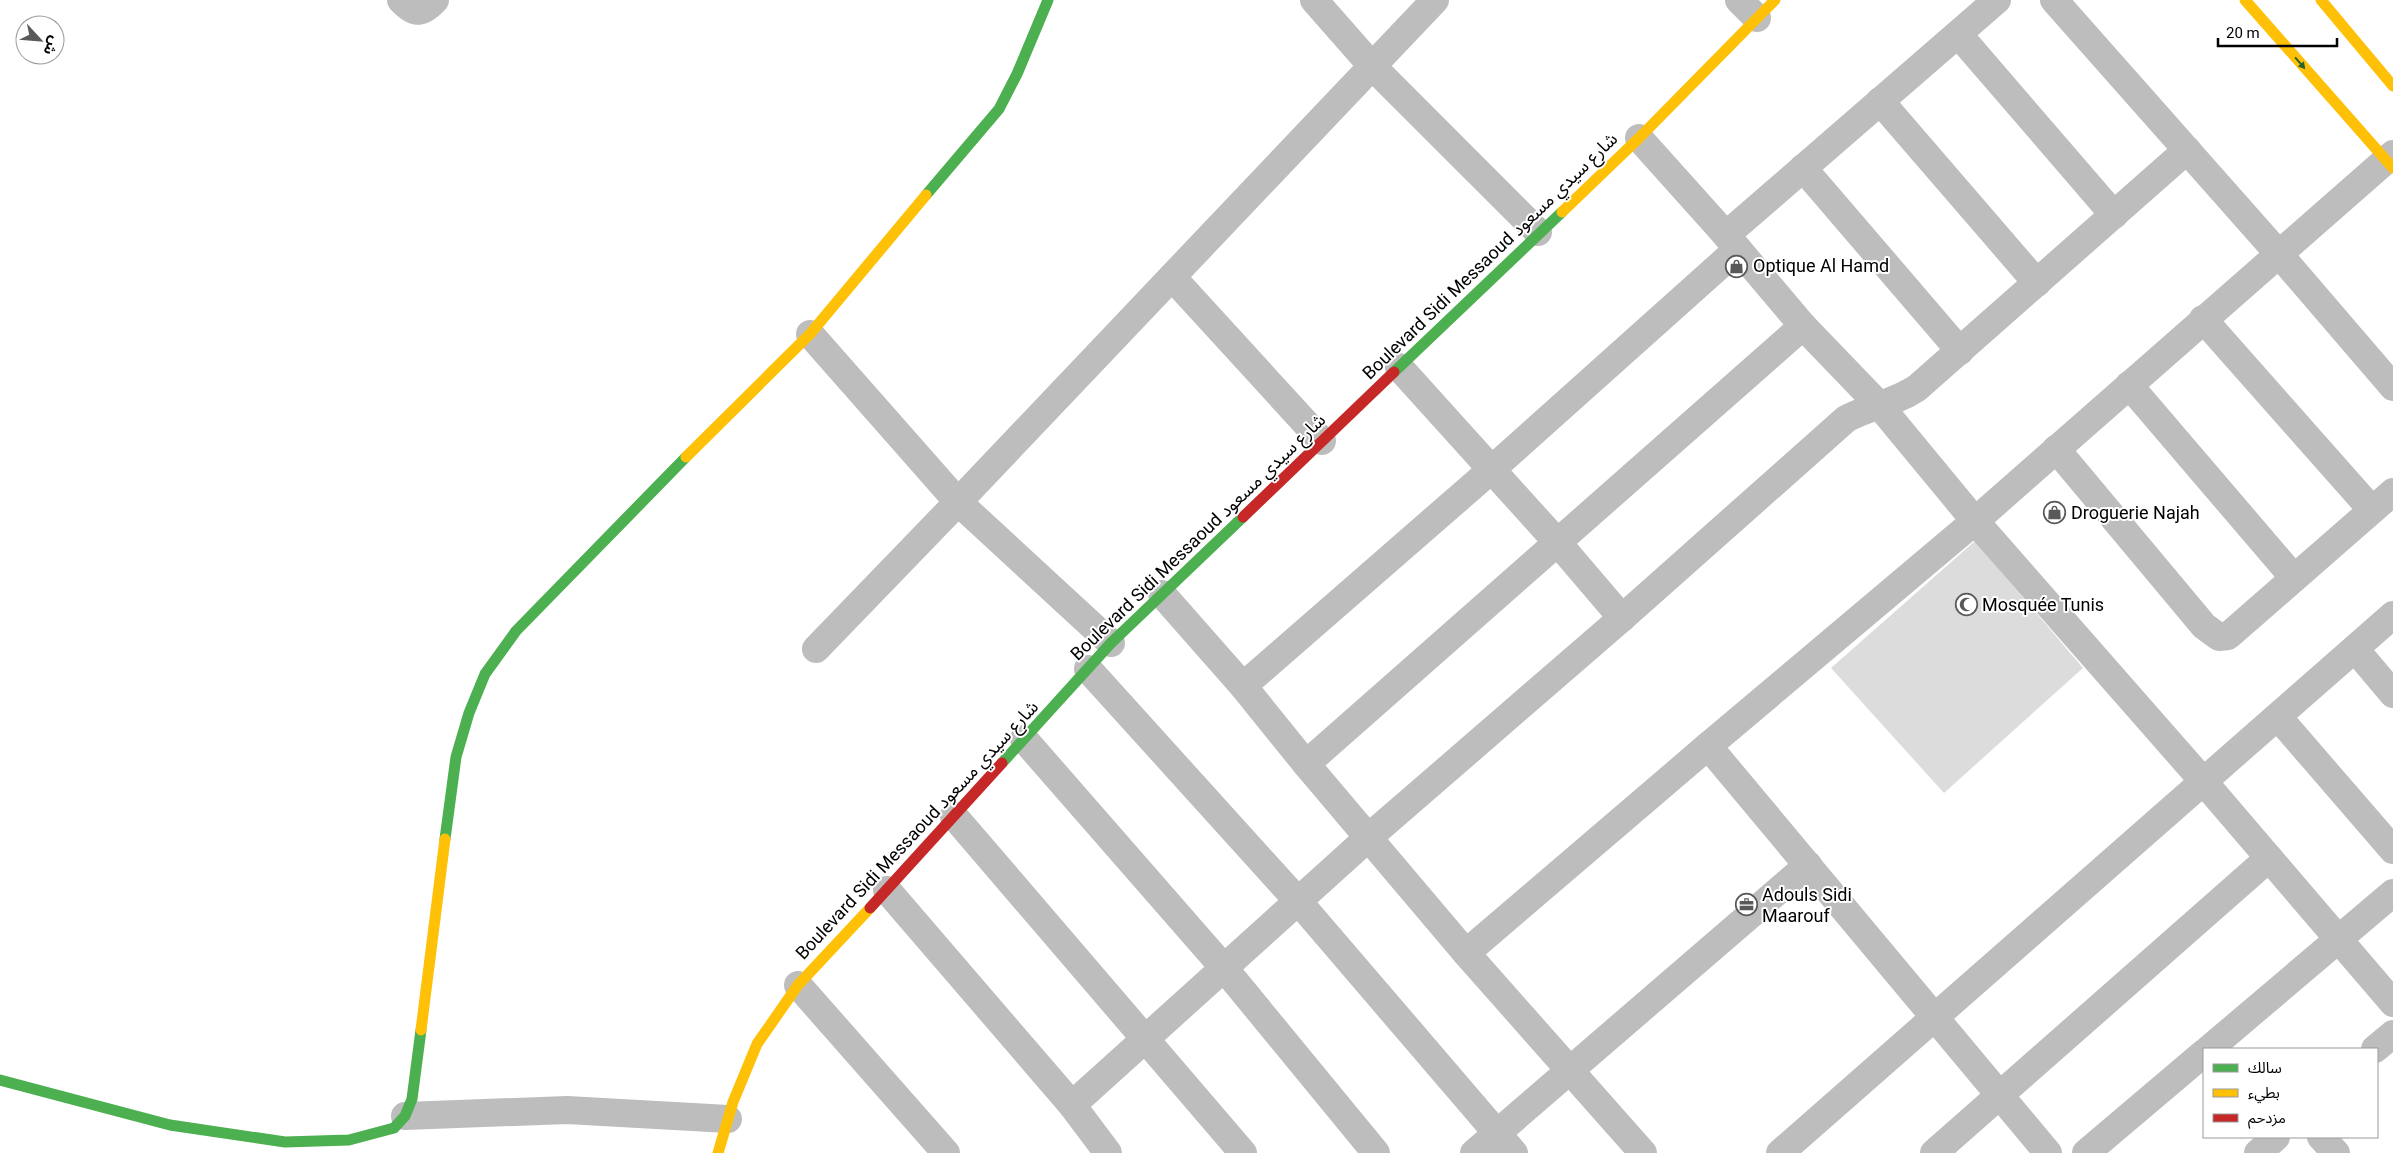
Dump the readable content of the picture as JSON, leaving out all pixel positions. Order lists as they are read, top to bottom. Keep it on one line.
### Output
{"streets":{"street":["Boulevard Sidi Messaoud شارع سيدي مسعود"]},"places":{"shop":["Optique Al Hamd","Droguerie Najah"],"mosque":["Mosquée Tunis"],"office":["Adouls Sidi Maarouf"]},"legend":["سالك","بطيء","مزدحم"],"scale_bar":"20 m","north":"bottom right"}
